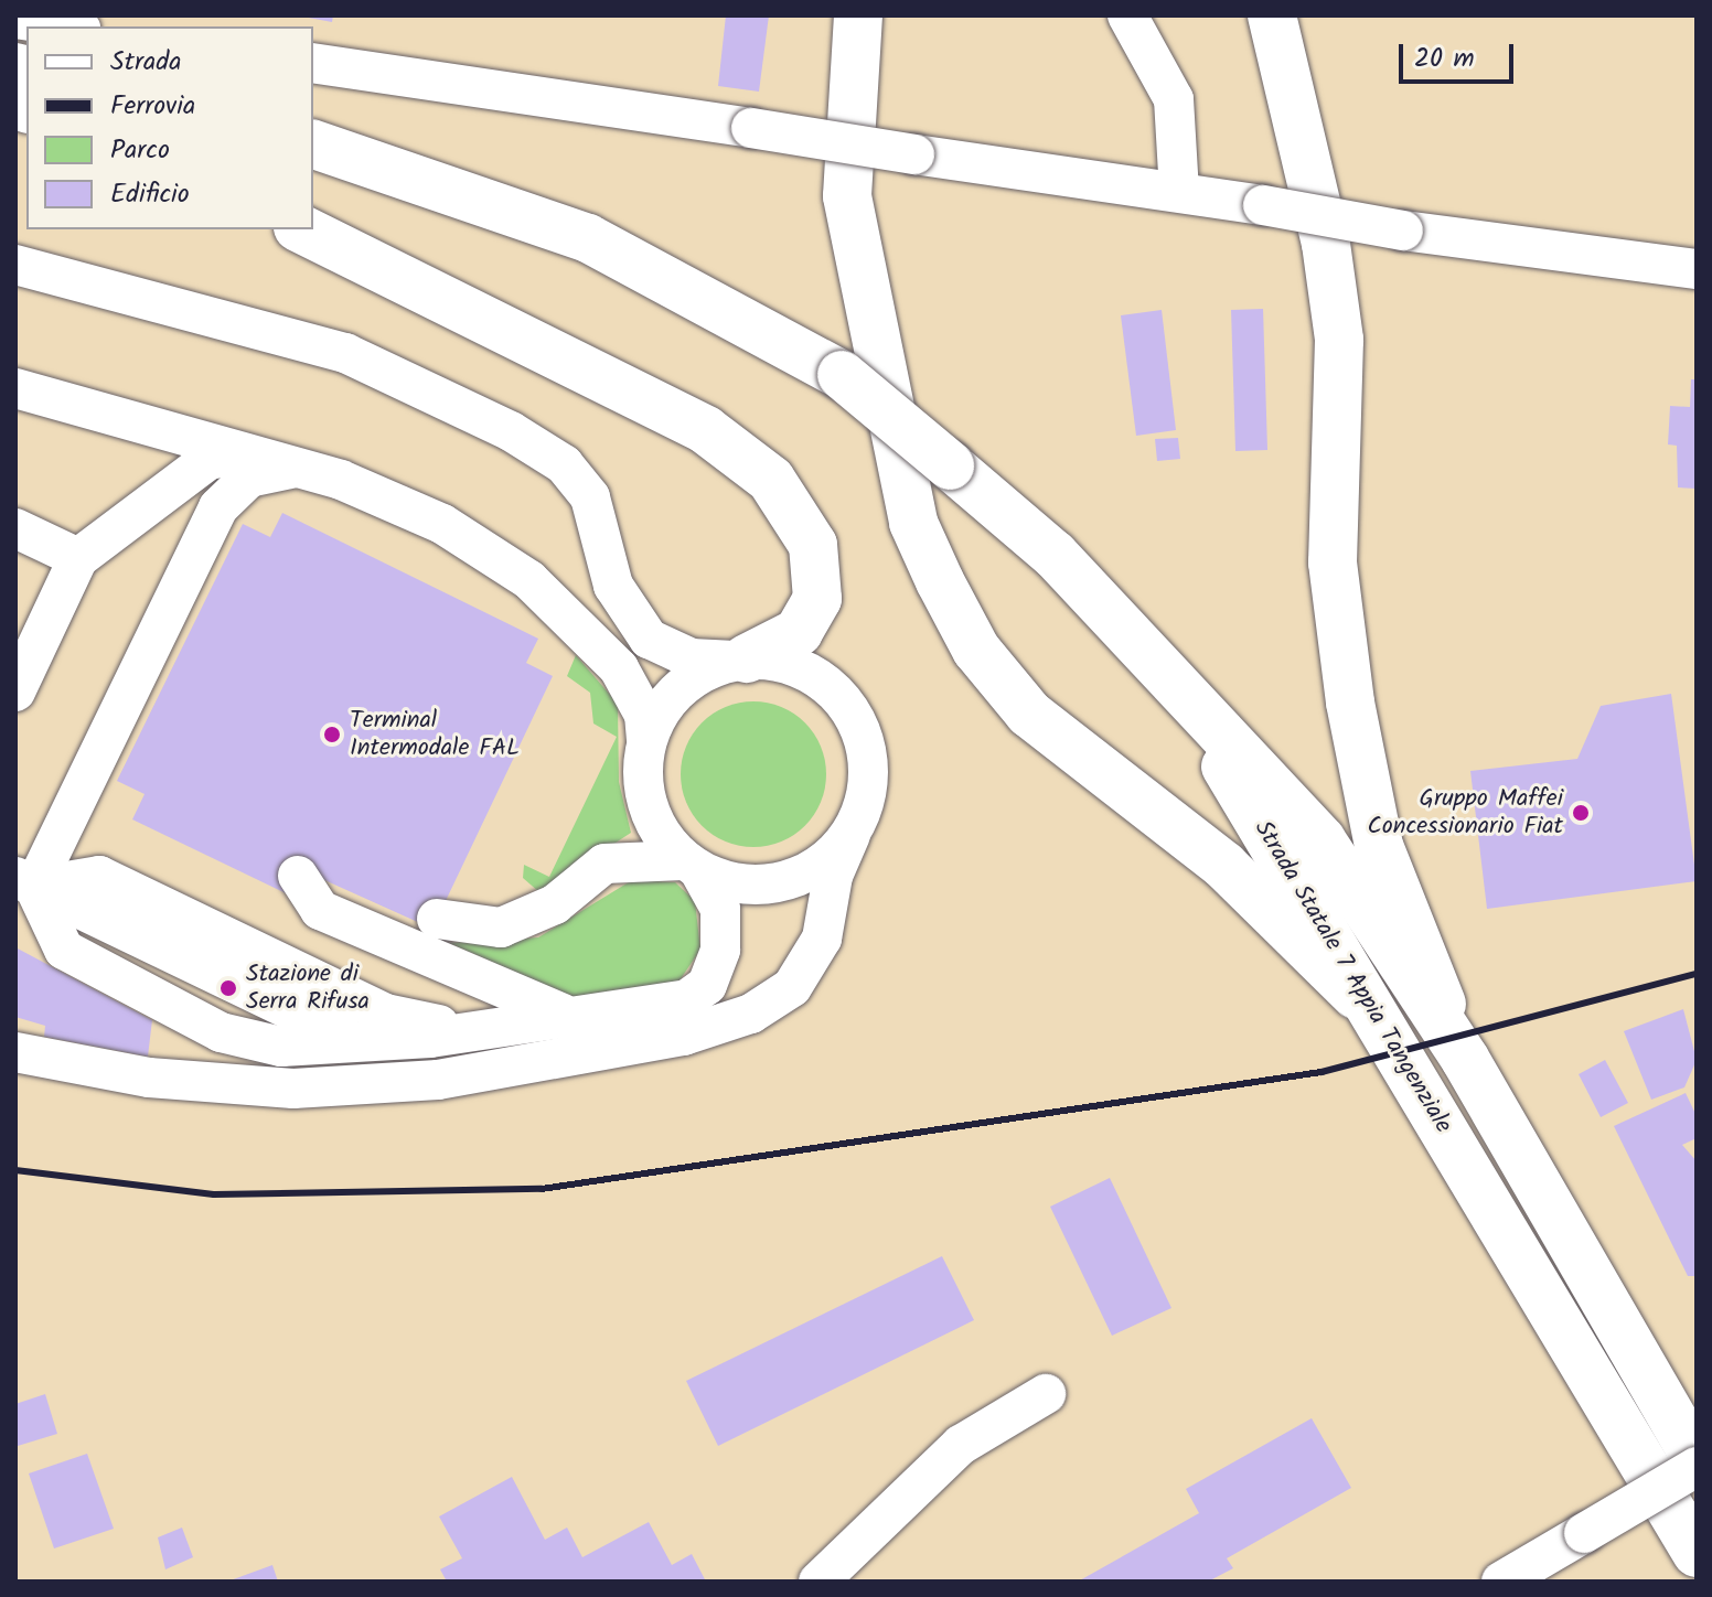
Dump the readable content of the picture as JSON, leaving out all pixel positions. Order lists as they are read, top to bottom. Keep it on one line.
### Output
{"streets":{"main road":["Strada Statale 7 Appia Tangenziale"]},"places":["Terminal Intermodale FAL","Gruppo Maffei Concessionario Fiat","Stazione di Serra Rifusa"],"legend":["Strada","Ferrovia","Parco","Edificio"],"scale_bar":"20 m"}
